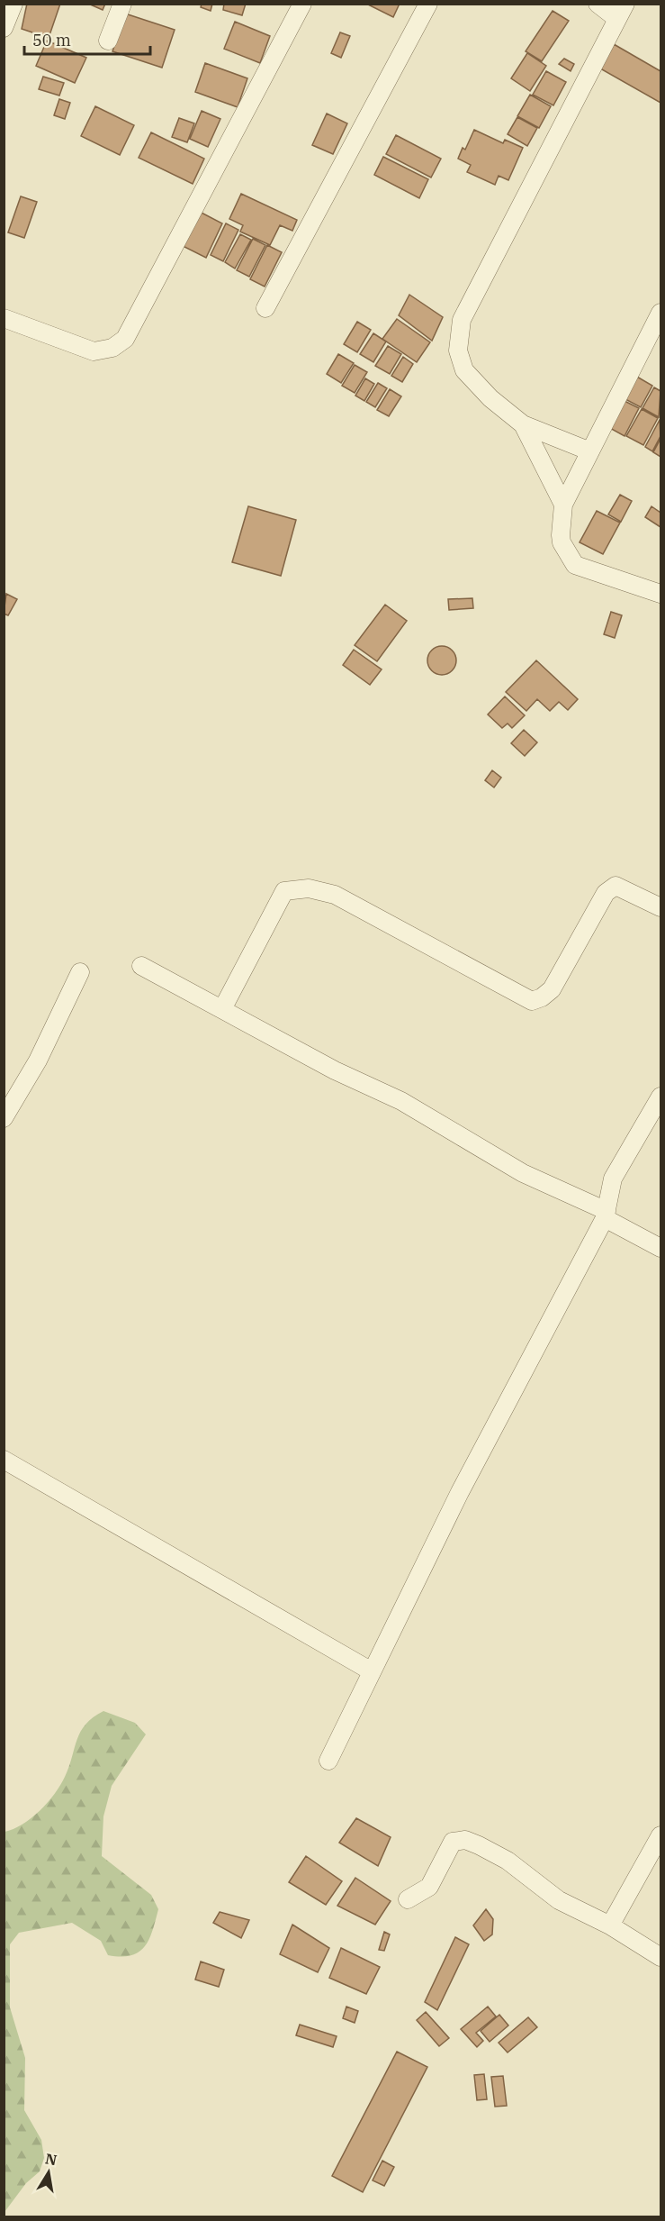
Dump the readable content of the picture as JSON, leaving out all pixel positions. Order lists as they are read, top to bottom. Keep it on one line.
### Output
{"scale_bar":"50 m","north":"top"}
